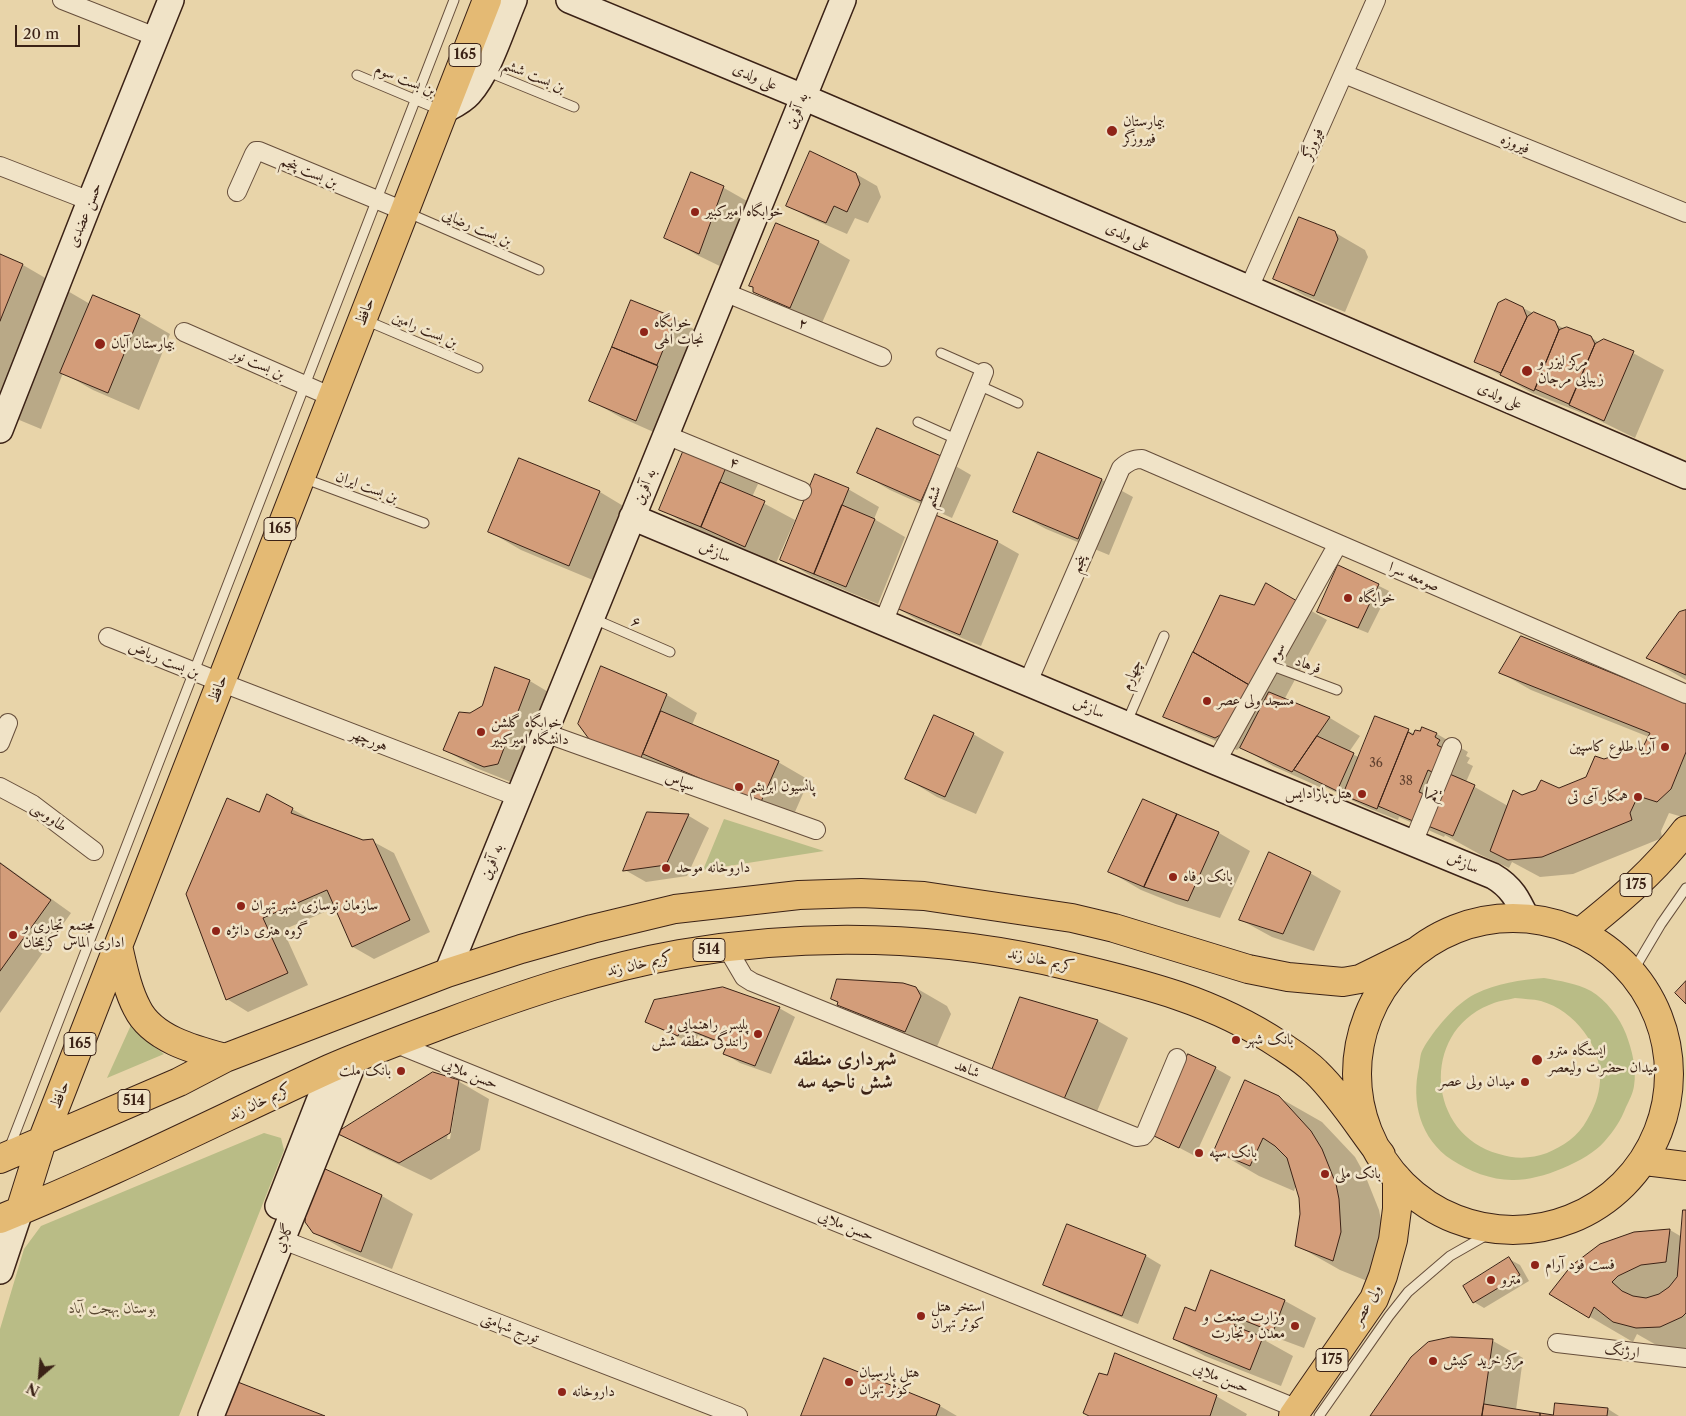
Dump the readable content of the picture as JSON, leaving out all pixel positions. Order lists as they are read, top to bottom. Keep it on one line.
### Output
{"streets":{"main road":["165","حافظ","175","514","کریم خان زند","ولی عصر"],"street":["علی ولدی","به آفرین","فیروزگر","فیروزه","بن بست پنجم","حسن عضدی","۲","بن بست نور","۴","ششم","سازش","پنجم","صومعه سرا","سوم","بن بست ریاض","هورچهر","سپاس","یکم","طاووسی","شاهد","حسن ملایی","گلابی","تورج شهامتی","ارژنگ"],"lane":["بن بست ششم","بن بست سوم","بن بست رضایی","بن بست رامین","بن بست ایران","۶","فرهاد","چهارم"]},"crossings":[["بن بست ششم","حافظ"],["علی ولدی","به آفرین"],["علی ولدی","فیروزگر"],["بن بست سوم","حافظ"],["به آفرین","۲"],["به آفرین","۴"],["به آفرین","سازش"],["به آفرین","۶"],["به آفرین","هورچهر"],["به آفرین","سپاس"],["به آفرین","514"],["فیروزگر","فیروزه"],["بن بست پنجم","بن بست رضایی"],["بن بست پنجم","حافظ"],["بن بست رضایی","حافظ"],["حافظ","بن بست رامین"],["حافظ","بن بست نور"],["حافظ","بن بست ایران"],["حافظ","بن بست ریاض"],["حافظ","هورچهر"],["حافظ","514"],["حافظ","کریم خان زند"],["ششم","سازش"],["سازش","پنجم"],["سازش","سوم"],["سازش","چهارم"],["سازش","یکم"],["پنجم","صومعه سرا"],["صومعه سرا","سوم"],["سوم","فرهاد"],["بن بست ریاض","هورچهر"],["کریم خان زند","شاهد"],["کریم خان زند","حسن ملایی"],["کریم خان زند","گلابی"],["حسن ملایی","ولی عصر"],["گلابی","تورج شهامتی"]],"districts":["شهرداری منطقه شش ناحیه سه"],"parks":["بوستان بهجت آباد"],"places":["بیمارستان فیروزگر","خوابگاه امیرکبیر","خوابگاه نجات الهی","بیمارستان آبان","مرکز لیزر و زیبایی مرجان","خوابگاه","مسجد ولی عصر","خوابگاه گلشن دانشگاه امیرکبیر","آریا طلوع کاسپین","پانسیون ابریشم","هتل پارادایس","همکار آی تی","داروخانه موحد","بانک رفاه","سازمان نوسازی شهر تهران","گروه هنری دانژه","مجتمع تجاری و اداری الماس کریمخان","پلیس راهنمایی و رانندگی منطقه شش","بانک شهر","ایستگاه مترو میدان حضرت ولیعصر","بانک ملت","میدان ولی عصر","بانک سپه","بانک ملی","فست فود آرام","مترو","استخر هتل کوثر تهران","وزارت صنعت و معدن و تجارت","مرکز خرید کیش","هتل پارسیان کوثر تهران","داروخانه"],"house_numbers":["36","38"],"scale_bar":"20 m","north":"bottom left"}
